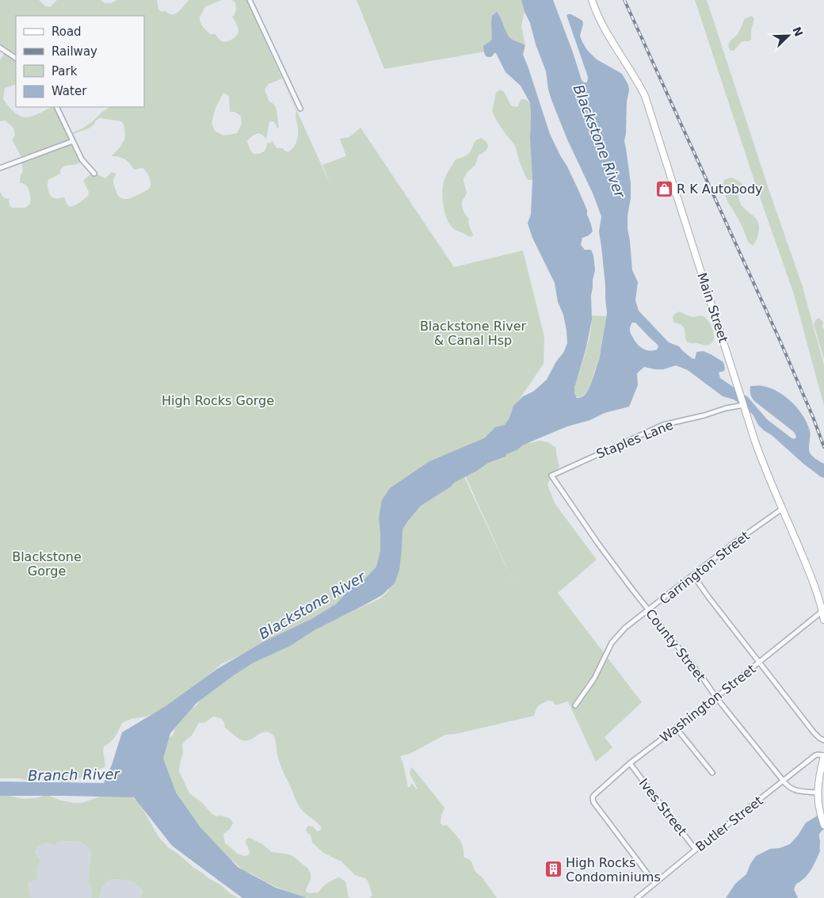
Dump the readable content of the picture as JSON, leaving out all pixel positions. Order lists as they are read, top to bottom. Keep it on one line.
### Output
{"streets":{"main road":["Main Street"],"street":["Staples Lane","Carrington Street","County Street","Washington Street","Ives Street","Butler Street"]},"crossings":[["Main Street","Staples Lane"],["Main Street","Carrington Street"],["Main Street","Washington Street"],["Staples Lane","County Street"],["Carrington Street","County Street"],["County Street","Washington Street"],["County Street","Butler Street"],["Washington Street","Ives Street"],["Washington Street","Butler Street"],["Ives Street","Butler Street"]],"water":["Blackstone River","Branch River"],"parks":["Blackstone River & Canal Hsp","High Rocks Gorge","Blackstone Gorge"],"places":{"shop":["R K Autobody"],"building":["High Rocks Condominiums"]},"legend":["Road","Railway","Park","Water"],"north":"top right"}
